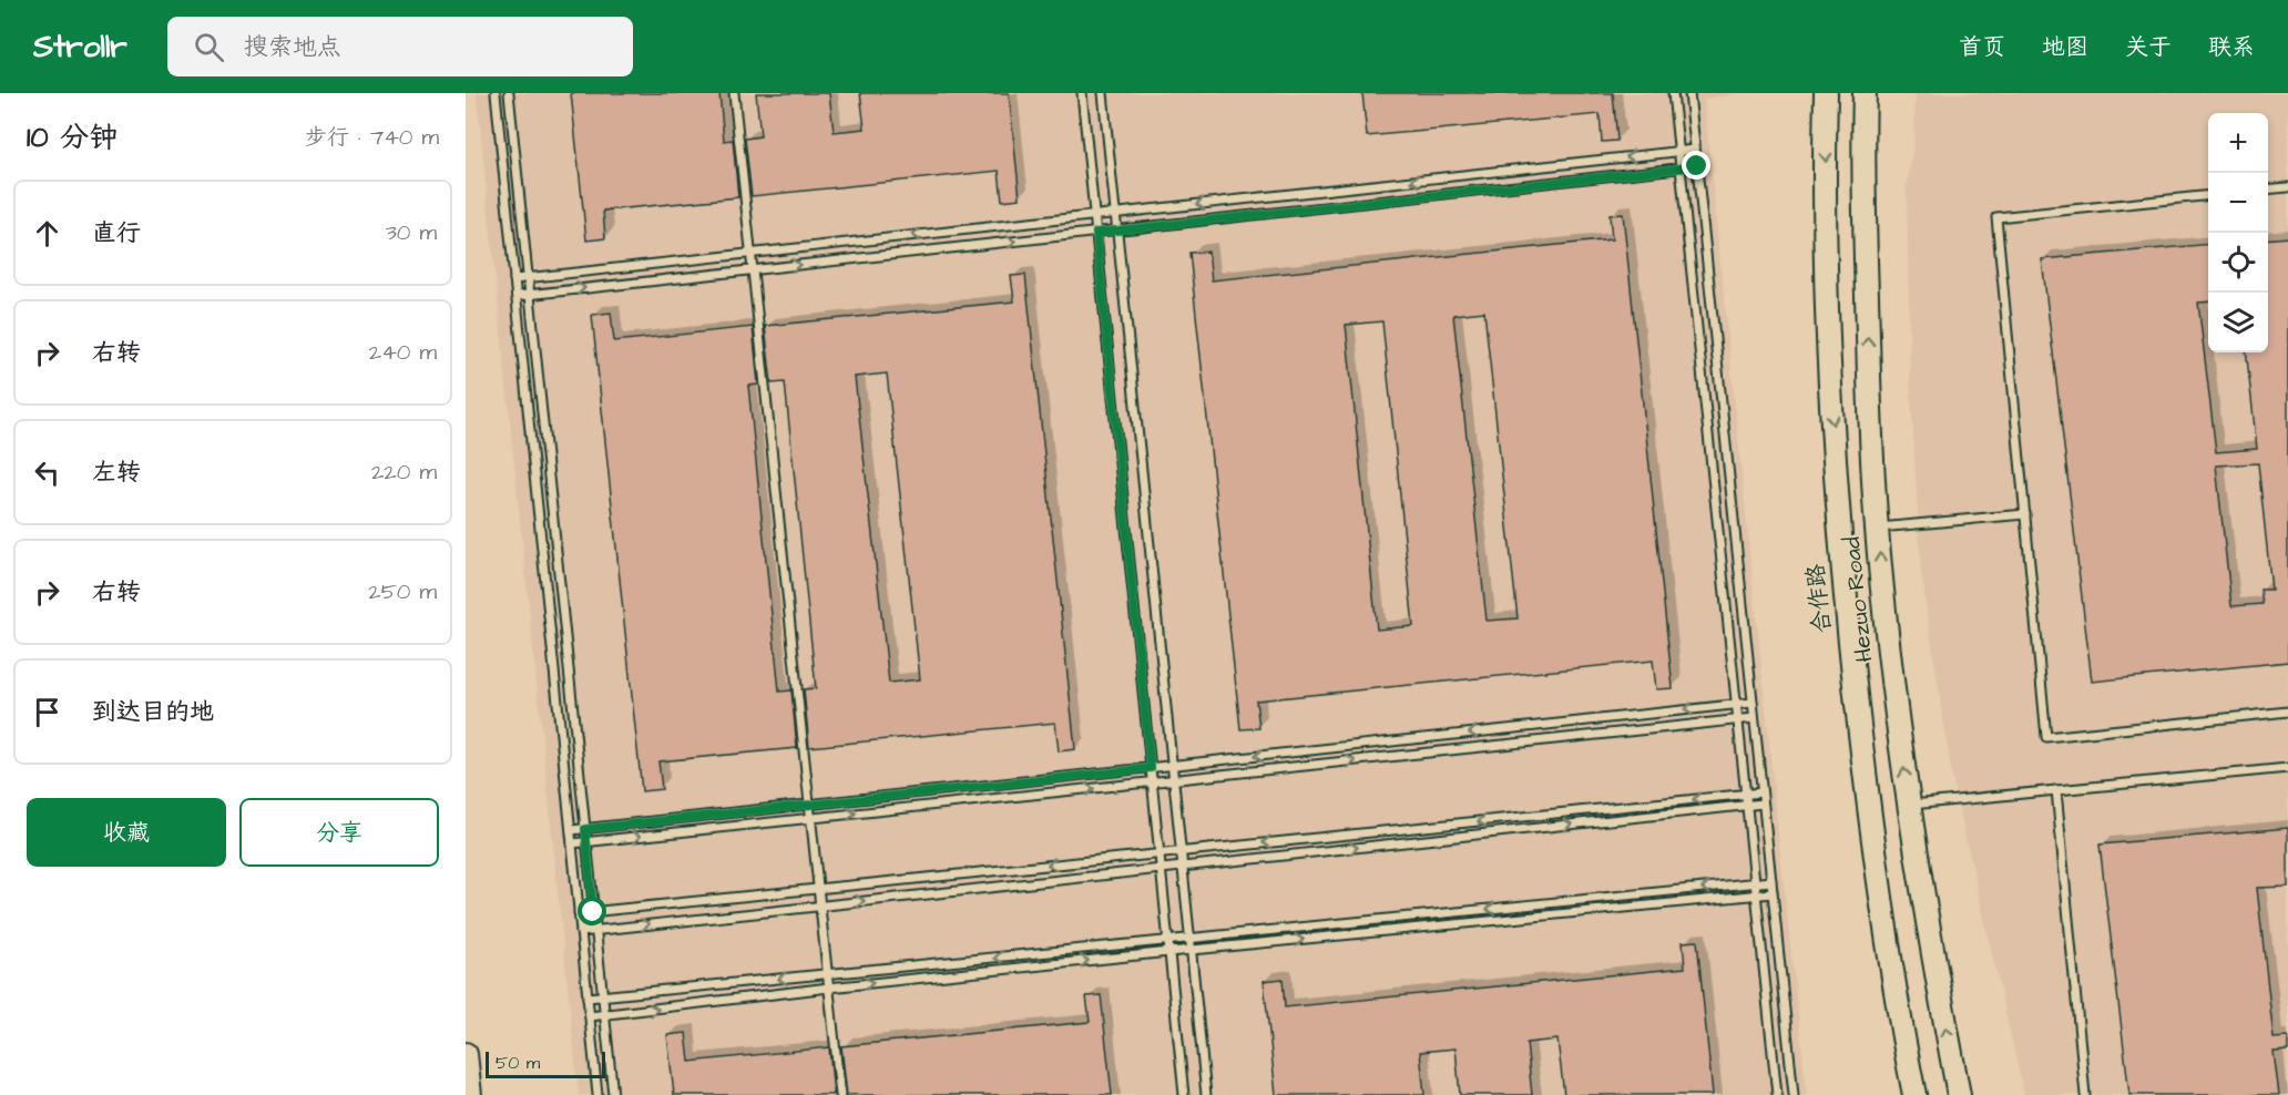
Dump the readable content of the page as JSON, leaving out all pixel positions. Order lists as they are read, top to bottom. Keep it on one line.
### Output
{"streets":{"main road":["合作路","Hezuo Road"]},"one_way":["合作路","Hezuo Road"],"scale_bar":"50 m","page":{"header":"Strollr","search":"搜索地点","nav":["首页","地图","关于","联系"],"heading":["10 分钟","步行 · 740 m"],"map_buttons":["+","−"],"list":[["直行","30 m"],["右转","240 m"],["左转","220 m"],["右转","250 m"],"到达目的地"],"buttons":["收藏","分享"],"scale":"50 m"}}
